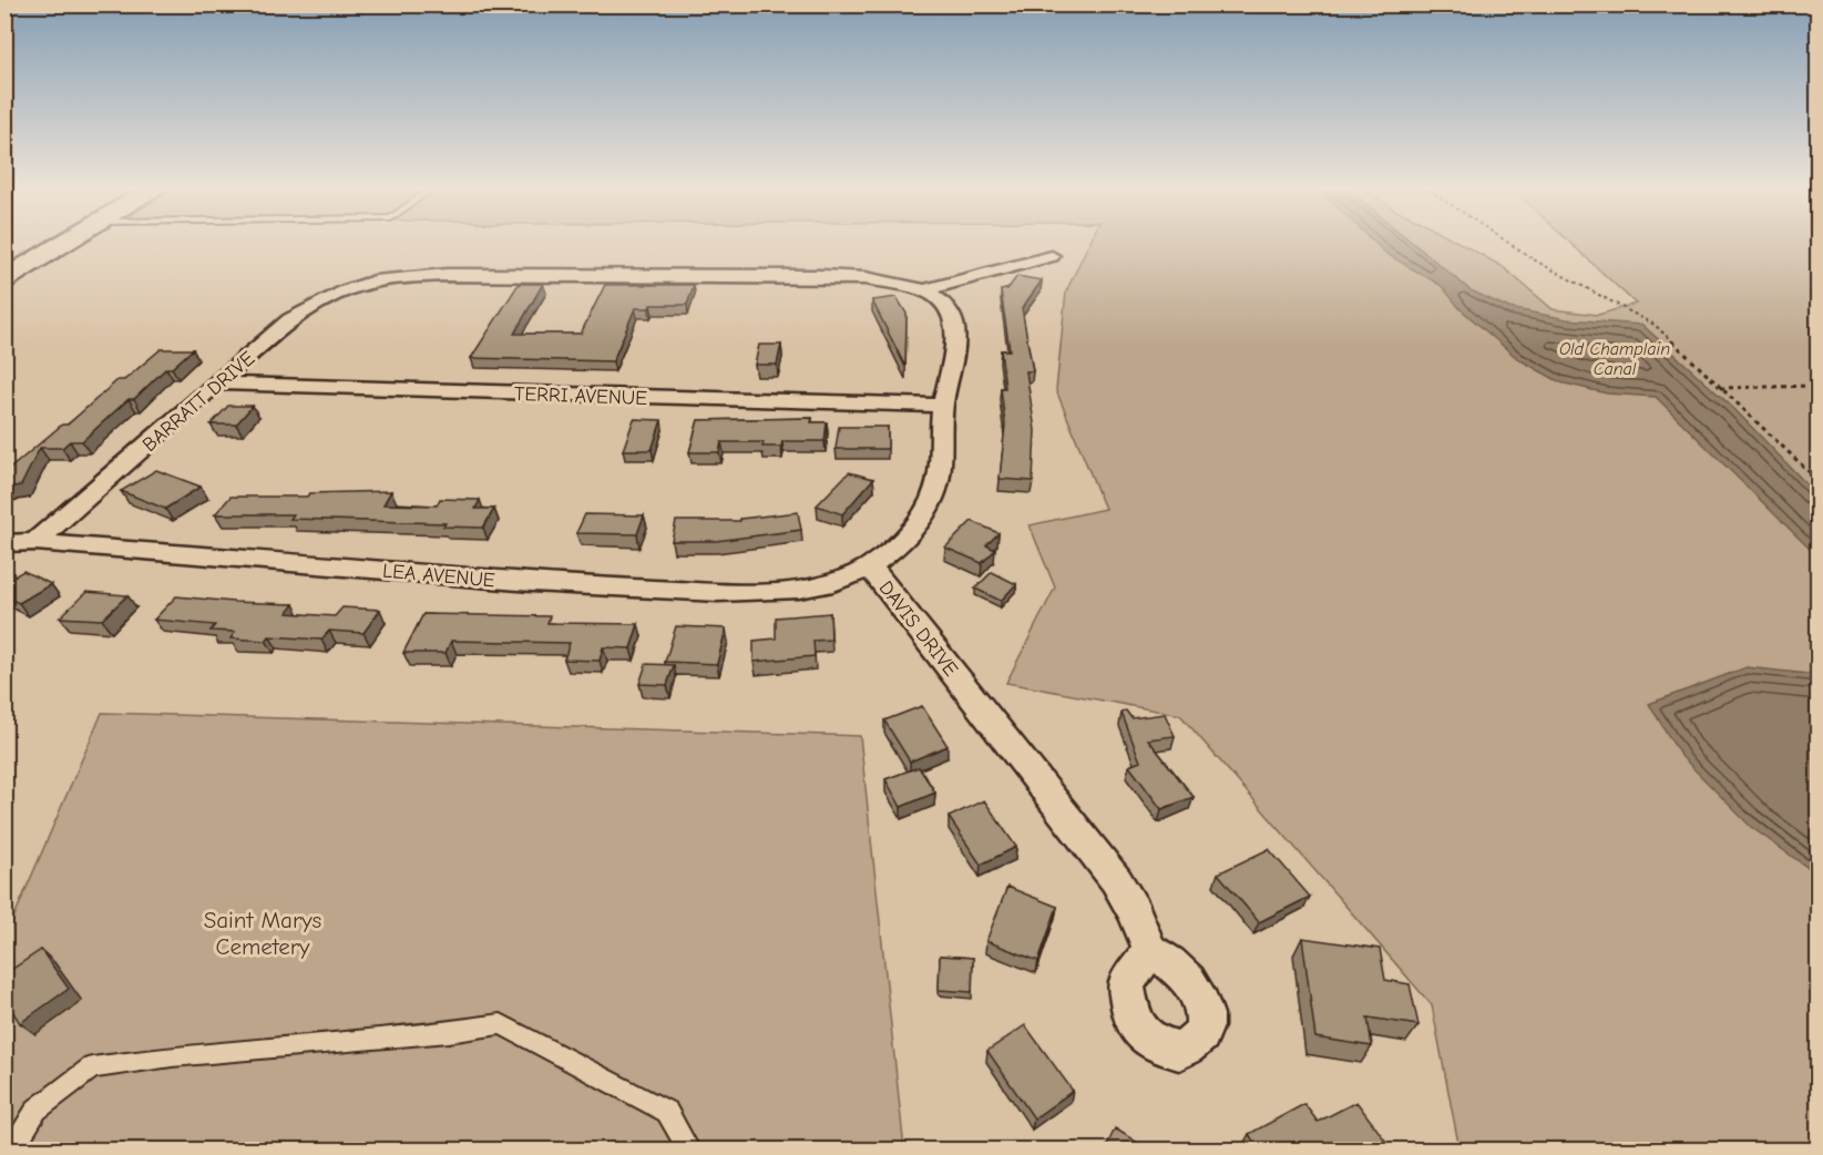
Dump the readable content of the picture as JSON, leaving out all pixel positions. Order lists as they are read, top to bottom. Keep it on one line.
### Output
{"streets":{"street":["TERRI AVENUE","BARRATT DRIVE","LEA AVENUE","DAVIS DRIVE"]},"crossings":[["TERRI AVENUE","BARRATT DRIVE"],["TERRI AVENUE","DAVIS DRIVE"],["BARRATT DRIVE","LEA AVENUE"],["BARRATT DRIVE","DAVIS DRIVE"],["LEA AVENUE","DAVIS DRIVE"]],"water":["Old Champlain Canal"],"parks":["Saint Marys Cemetery"]}
